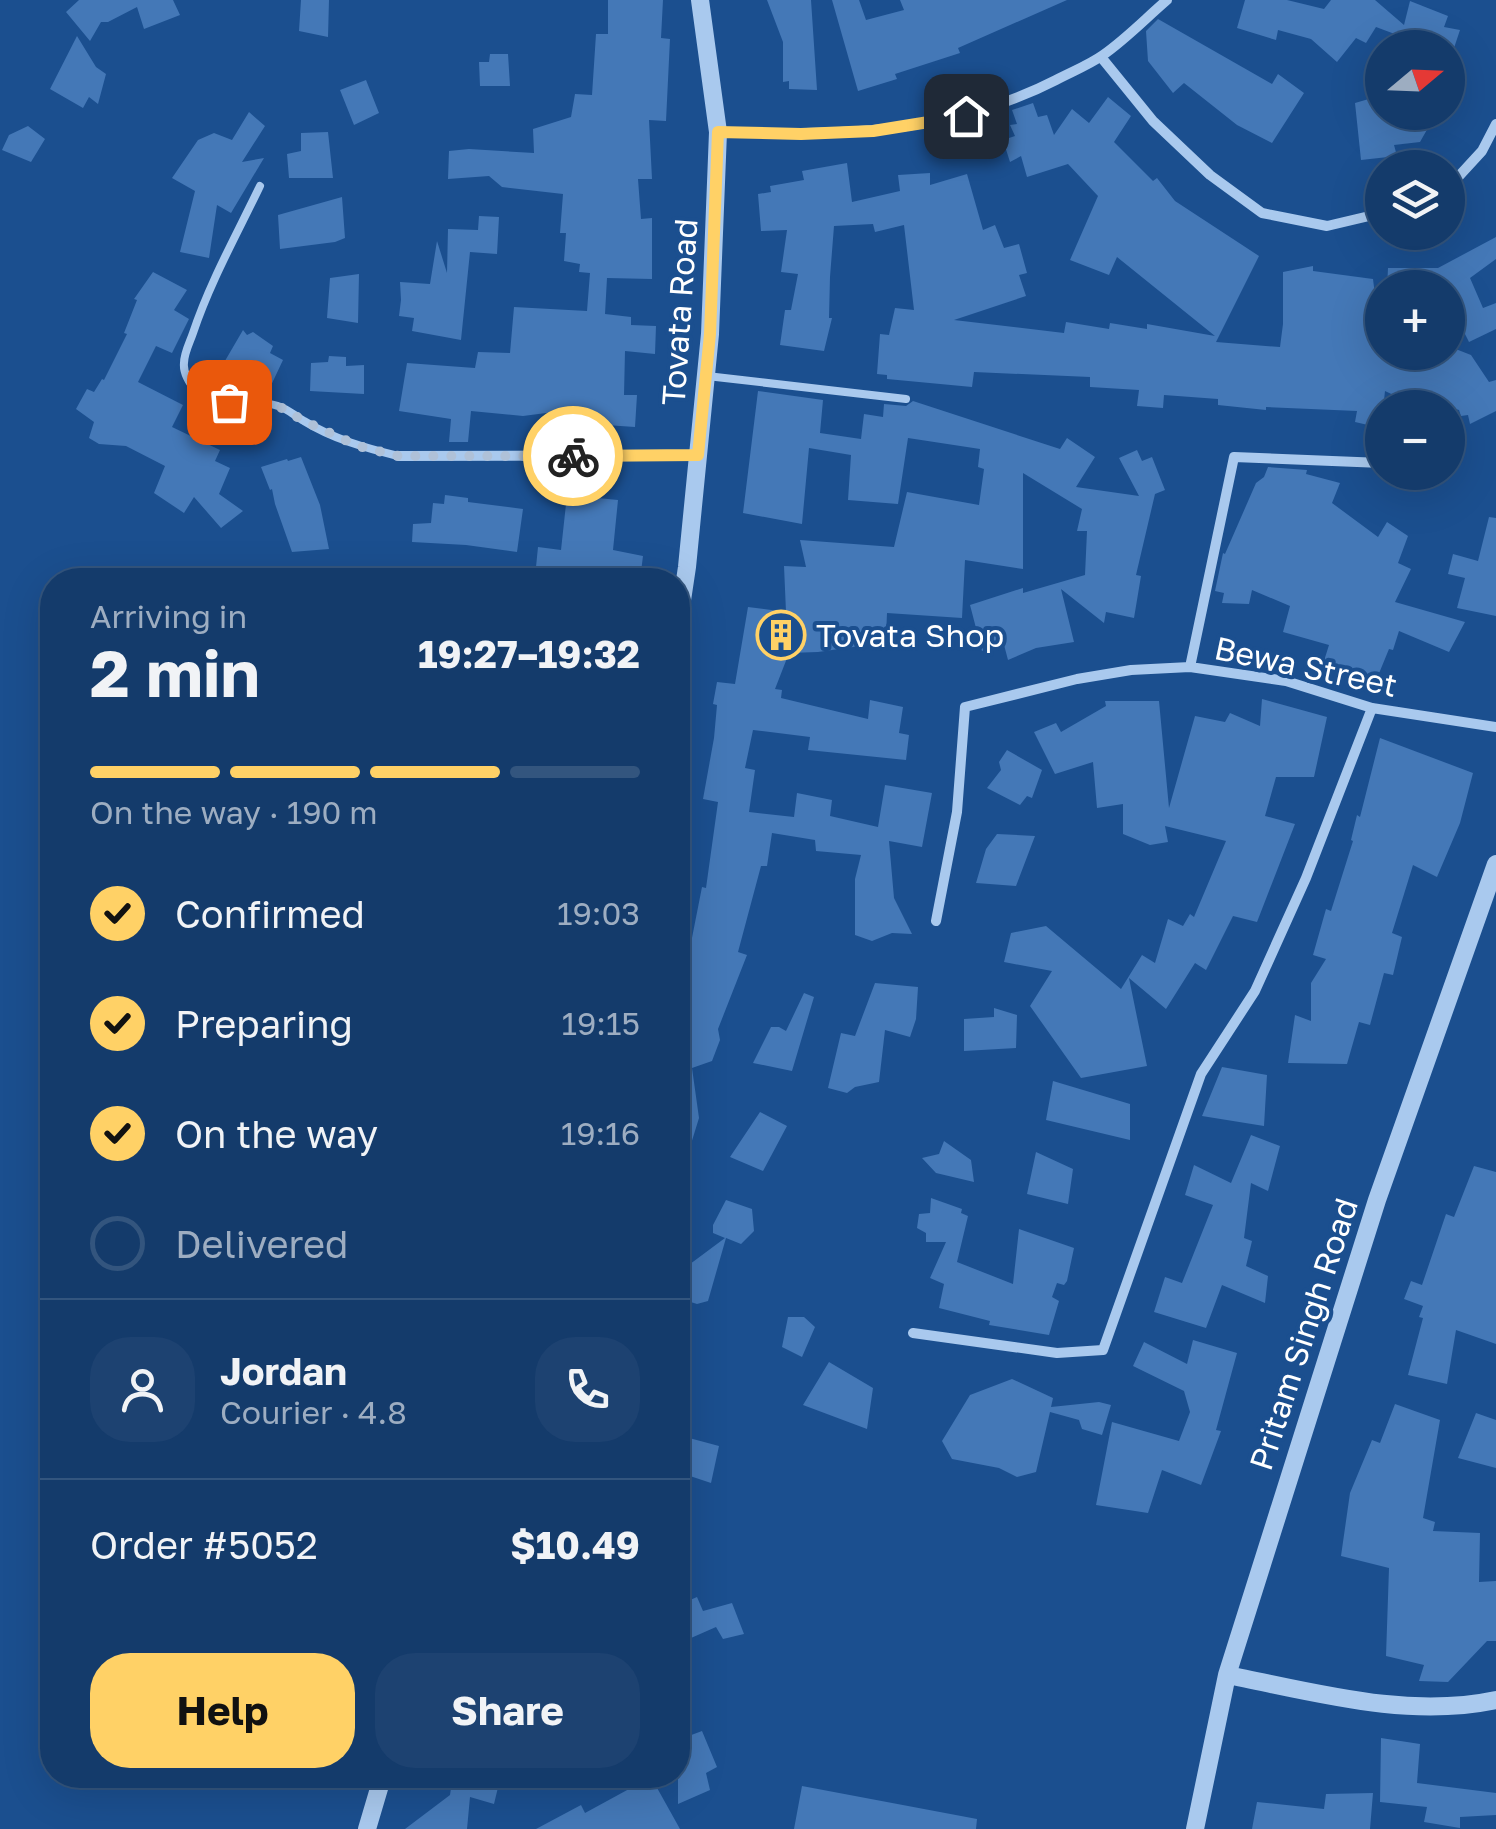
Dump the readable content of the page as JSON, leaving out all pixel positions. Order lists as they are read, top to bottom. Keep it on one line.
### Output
{"streets":{"street":["Tovata Road","Bewa Street","Pritam Singh Road"]},"places":{"building":["Tovata Shop"]},"north":"right","page":{"map_buttons":["+","−"],"heading":["2 min","Arriving in","19:27–19:32"],"panel":["Jordan","Courier · 4.8","Order #5052","$10.49"],"bar":"On the way · 190 m","list":[["Confirmed","19:03"],["Preparing","19:15"],["On the way","19:16"],"Delivered"],"buttons":["Help","Share"]}}
